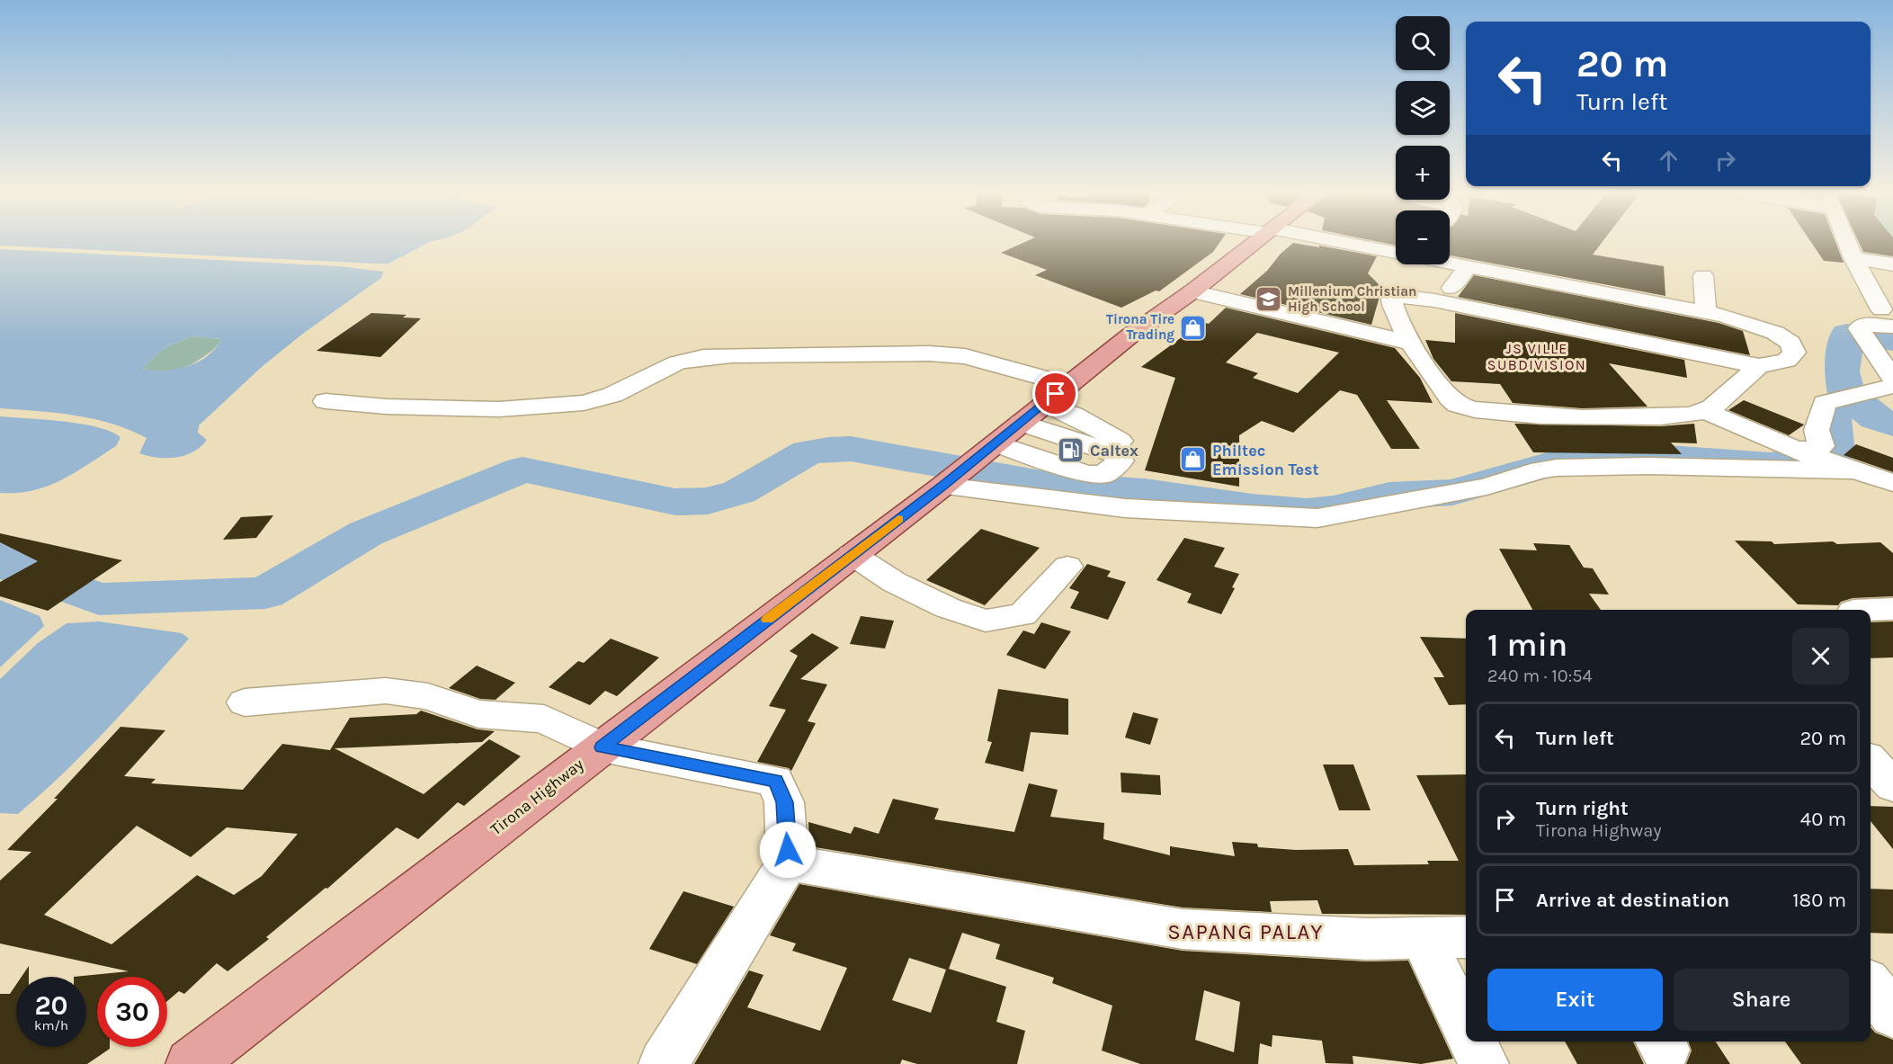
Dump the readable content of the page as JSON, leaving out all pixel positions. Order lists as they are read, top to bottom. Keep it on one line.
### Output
{"streets":{"main road":["Tirona Highway"]},"districts":["JS VILLE SUBDIVISION","SAPANG PALAY"],"places":{"school or university":["Millenium Christian High School"],"shop":["Tirona Tire Trading","Philtec Emission Test"],"fuel station":["Caltex"]},"page":{"map_buttons":["+","−"],"turn":["20 m","Turn left"],"heading":["1 min","240 m · 10:54"],"list":[{"name":"Turn left","value":"20 m"},{"name":"Turn right","note":"Tirona Highway","value":"40 m"},{"name":"Arrive at destination","value":"180 m"}],"buttons":["Exit","Share"],"speed":"20 km/h","limit":"30"}}
